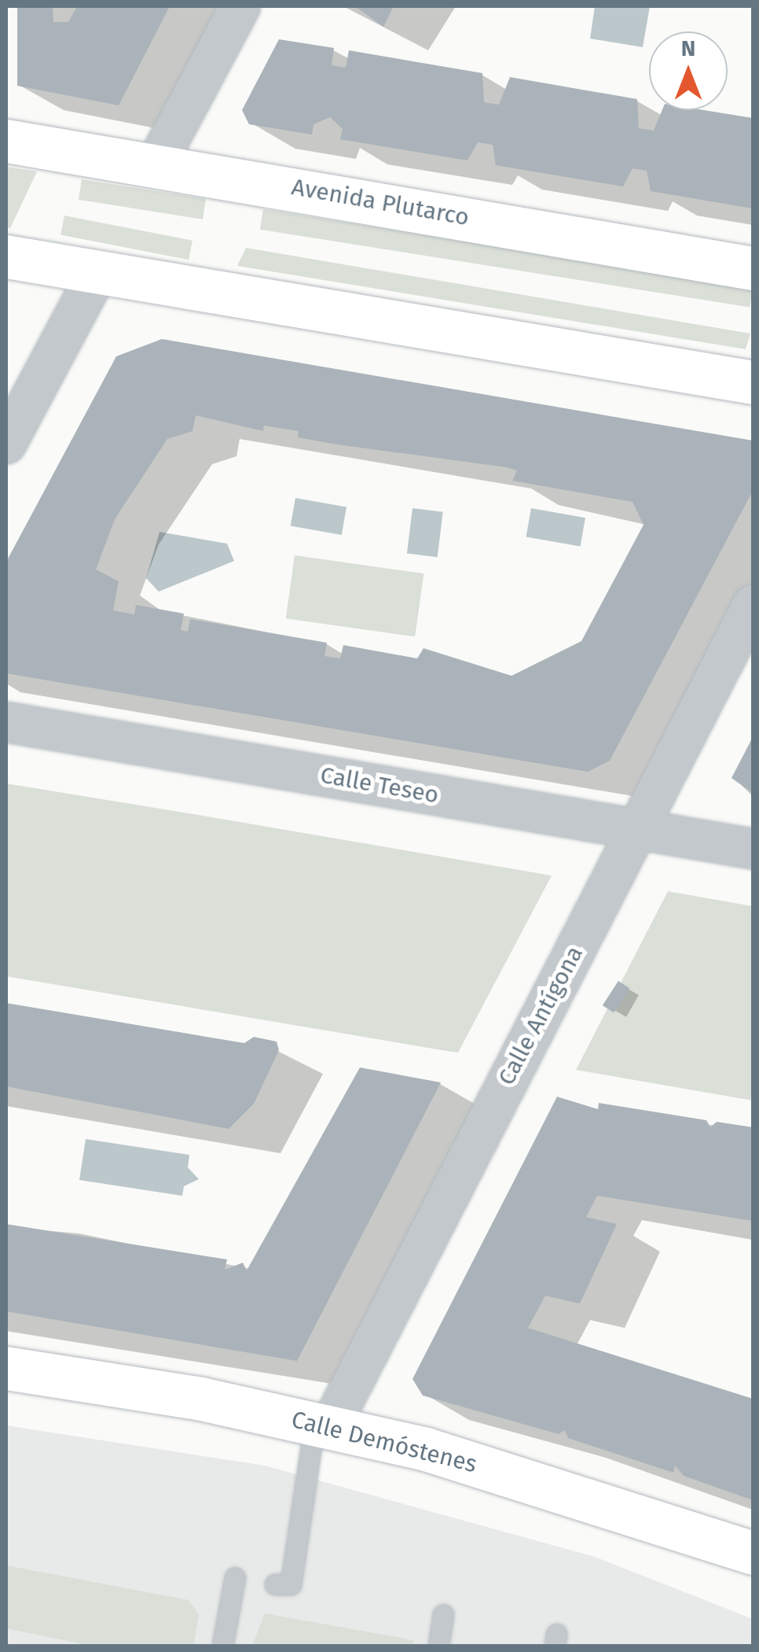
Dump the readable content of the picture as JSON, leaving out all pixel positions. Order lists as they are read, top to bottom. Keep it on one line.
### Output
{"streets":{"main road":["Avenida Plutarco","Calle Demóstenes"],"street":["Calle Teseo","Calle Antígona"]},"crossings":[["Calle Teseo","Calle Antígona"],["Calle Antígona","Calle Demóstenes"]],"north":"top"}
